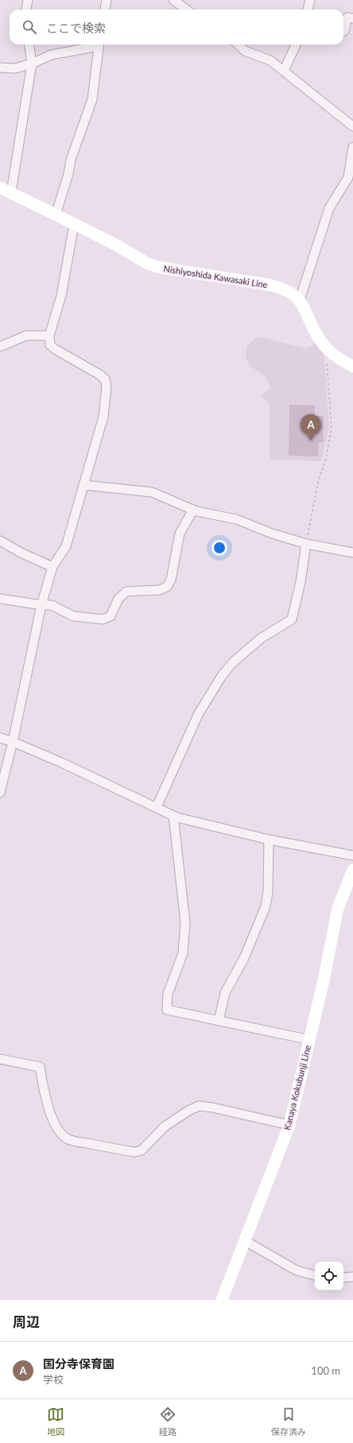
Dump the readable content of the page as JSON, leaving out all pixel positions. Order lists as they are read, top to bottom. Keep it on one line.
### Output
{"streets":{"main road":["Nishiyoshida Kawasaki Line","Kanaya Kokubunji Line"]},"page":{"search":"ここで検索","pins":"A","heading":"周辺","list":[{"mark":"A","name":"国分寺保育園","note":"学校","value":"100 m"}],"nav":["地図","経路","保存済み"]}}
